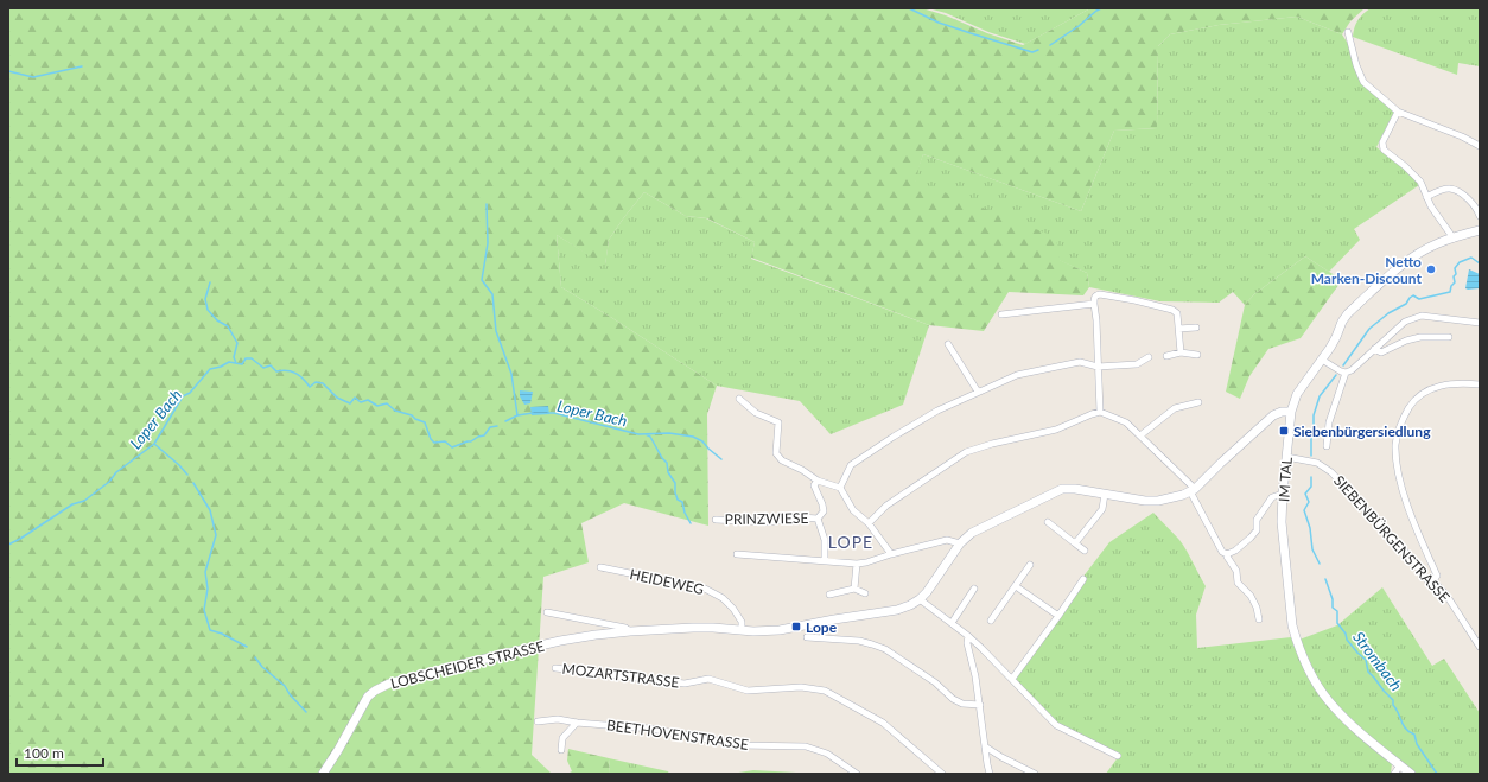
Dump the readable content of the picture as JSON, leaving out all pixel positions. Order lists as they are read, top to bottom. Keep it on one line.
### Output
{"streets":{"street":["IM TAL","PRINZWIESE","SIEBENBÜRGENSTRASSE","HEIDEWEG","LOBSCHEIDER STRASSE","MOZARTSTRASSE","BEETHOVENSTRASSE"]},"crossings":[["IM TAL","SIEBENBÜRGENSTRASSE"],["IM TAL","LOBSCHEIDER STRASSE"],["HEIDEWEG","LOBSCHEIDER STRASSE"]],"districts":["LOPE"],"water":["Loper Bach","Strombach"],"places":{"other":["Netto Marken-Discount"],"transit":["Siebenbürgersiedlung","Lope"]},"scale_bar":"100 m"}
